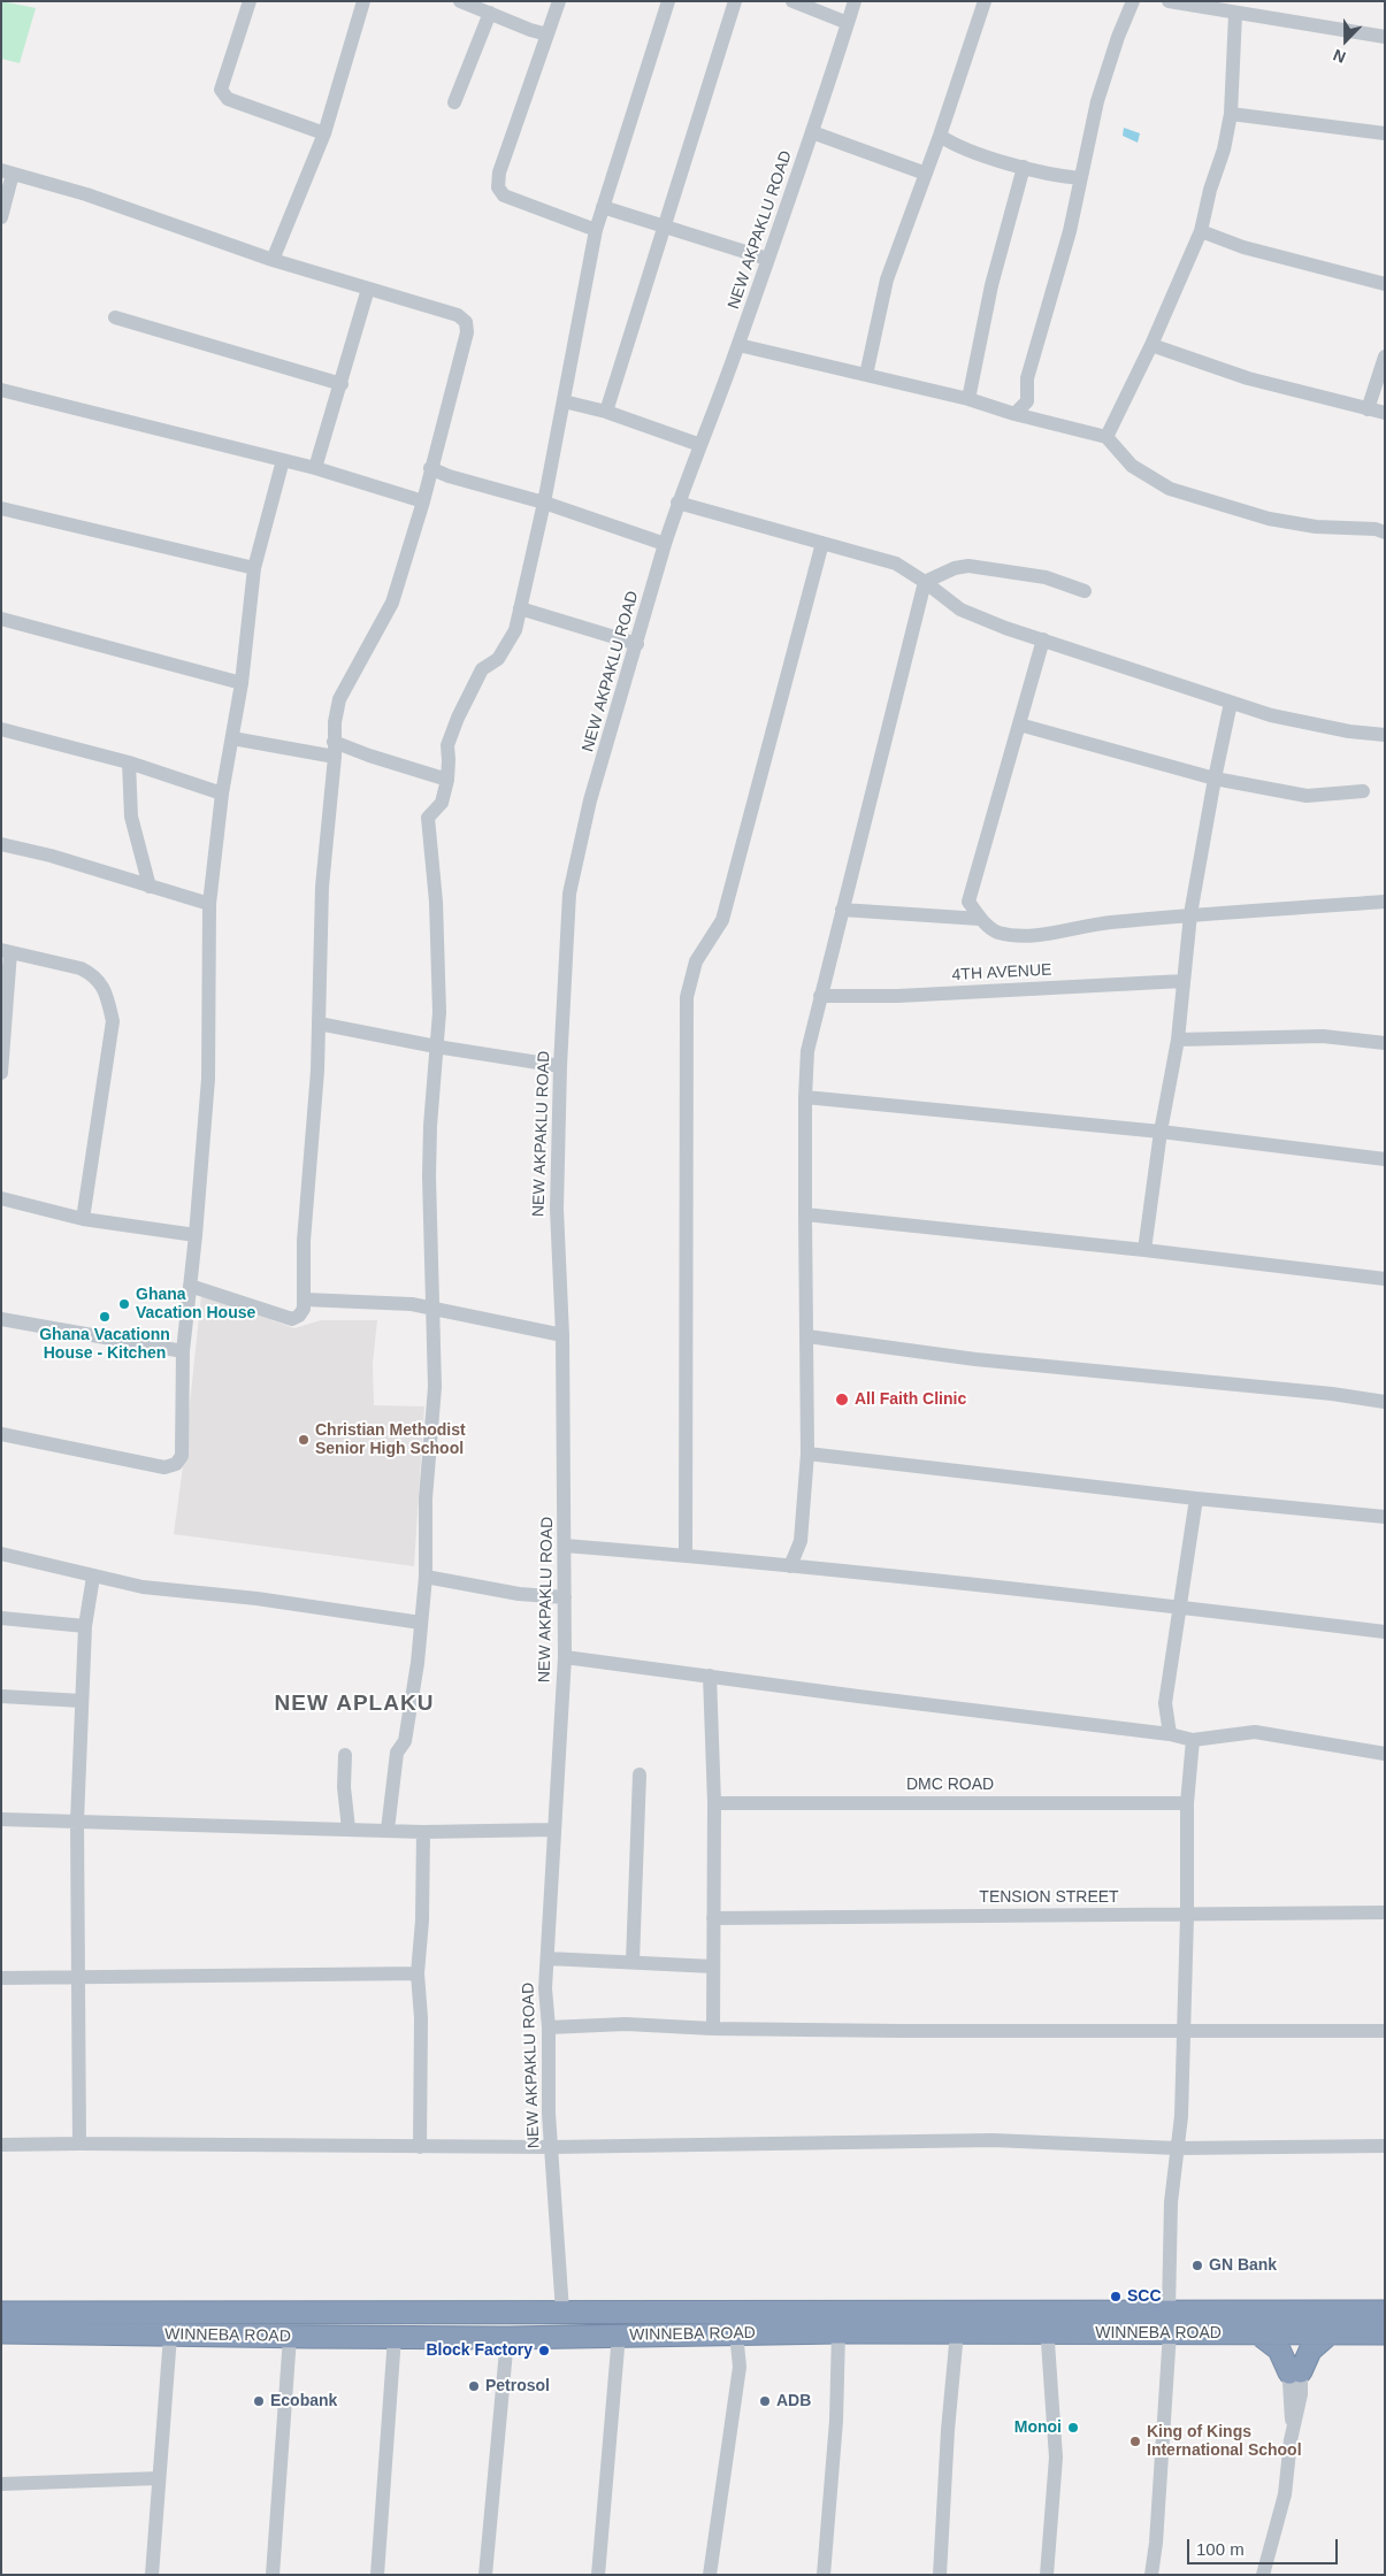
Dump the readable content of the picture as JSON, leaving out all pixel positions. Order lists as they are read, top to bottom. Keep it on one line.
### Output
{"streets":{"highway":["WINNEBA ROAD"],"street":["NEW AKPAKLU ROAD","4TH AVENUE","DMC ROAD","TENSION STREET"]},"crossings":[["NEW AKPAKLU ROAD","WINNEBA ROAD"]],"districts":["NEW APLAKU"],"places":["Ghana Vacation House","Ghana Vacationn House - Kitchen","All Faith Clinic","Christian Methodist Senior High School","GN Bank","SCC","Block Factory","Petrosol","Ecobank","ADB","Monoi","King of Kings International School"],"scale_bar":"100 m","north":"bottom"}
